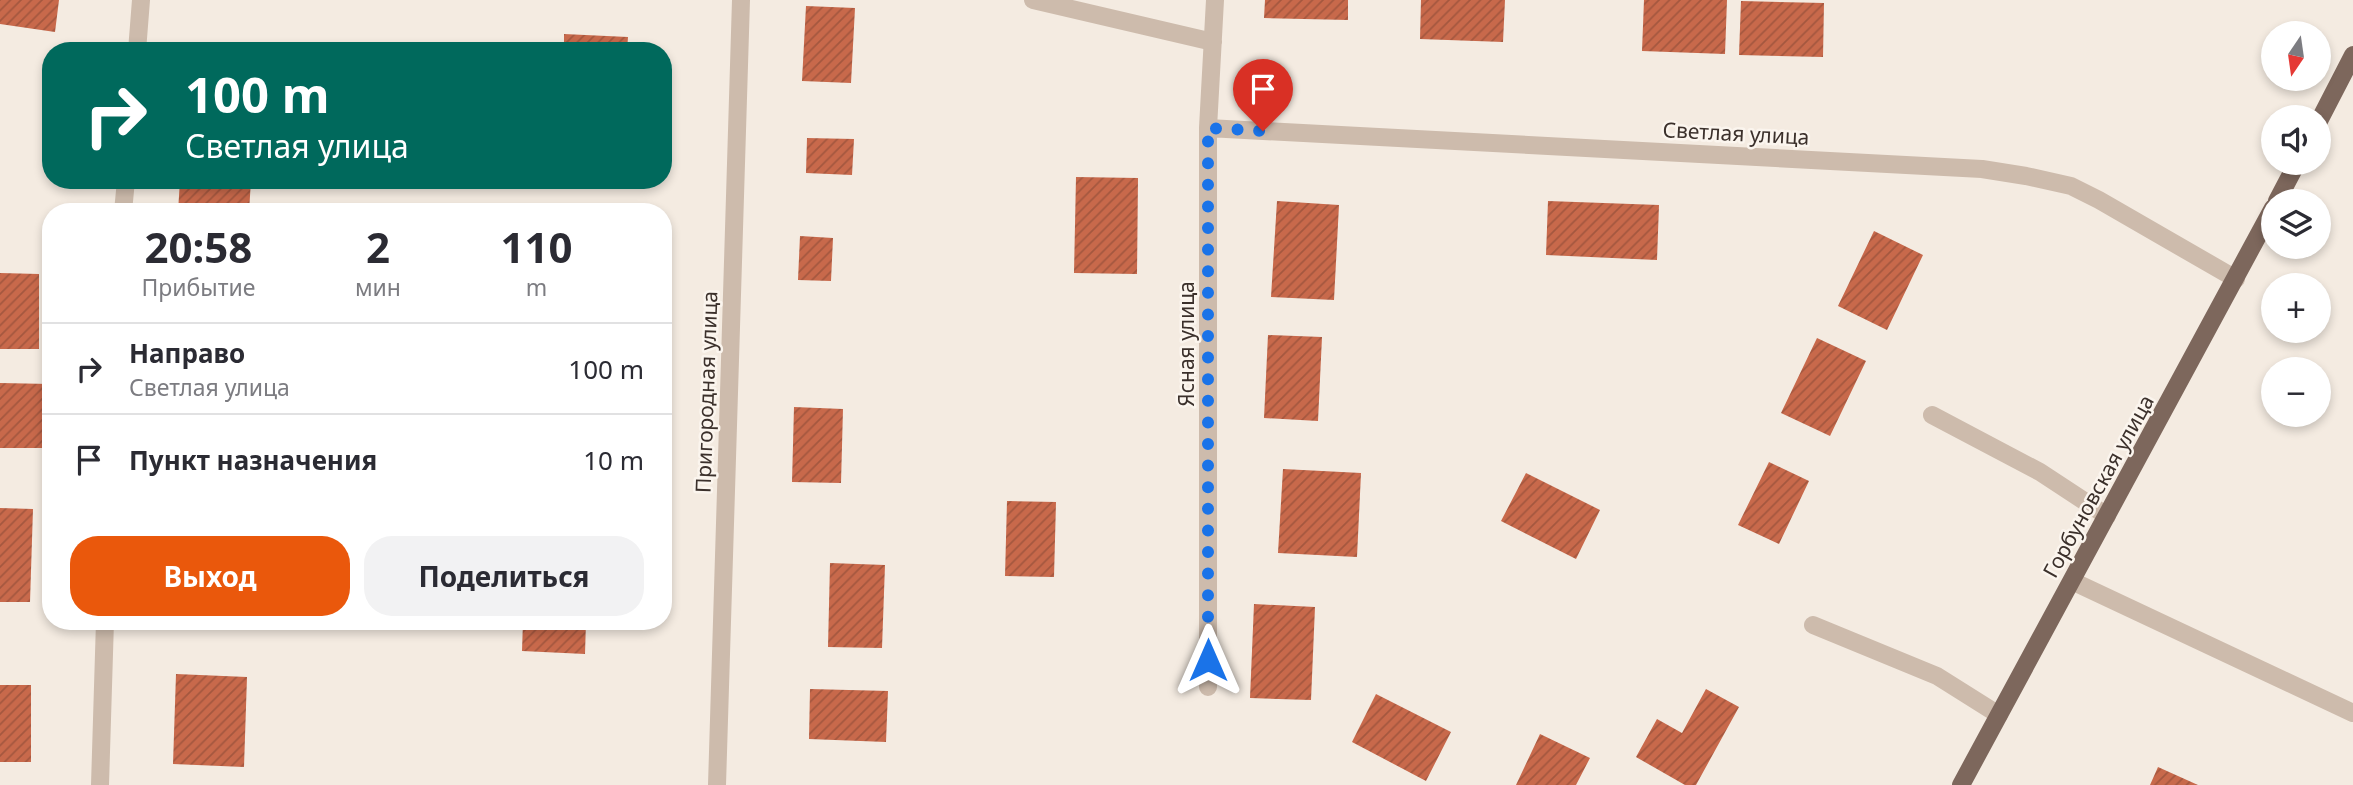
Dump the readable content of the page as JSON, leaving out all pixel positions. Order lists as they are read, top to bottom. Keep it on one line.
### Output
{"streets":{"main road":["Горбуновская улица"],"street":["Светлая улица","Ясная улица","Пригородная улица"]},"crossings":[["Светлая улица","Ясная улица"],["Светлая улица","Горбуновская улица"]],"north":"bottom","page":{"map_buttons":["+","−"],"turn":["100 m","Светлая улица"],"eta":["20:58","Прибытие","2","мин","110","m"],"list":[{"name":"Направо","note":"Светлая улица","value":"100 m"},{"name":"Пункт назначения","value":"10 m"}],"buttons":["Выход","Поделиться"]}}
